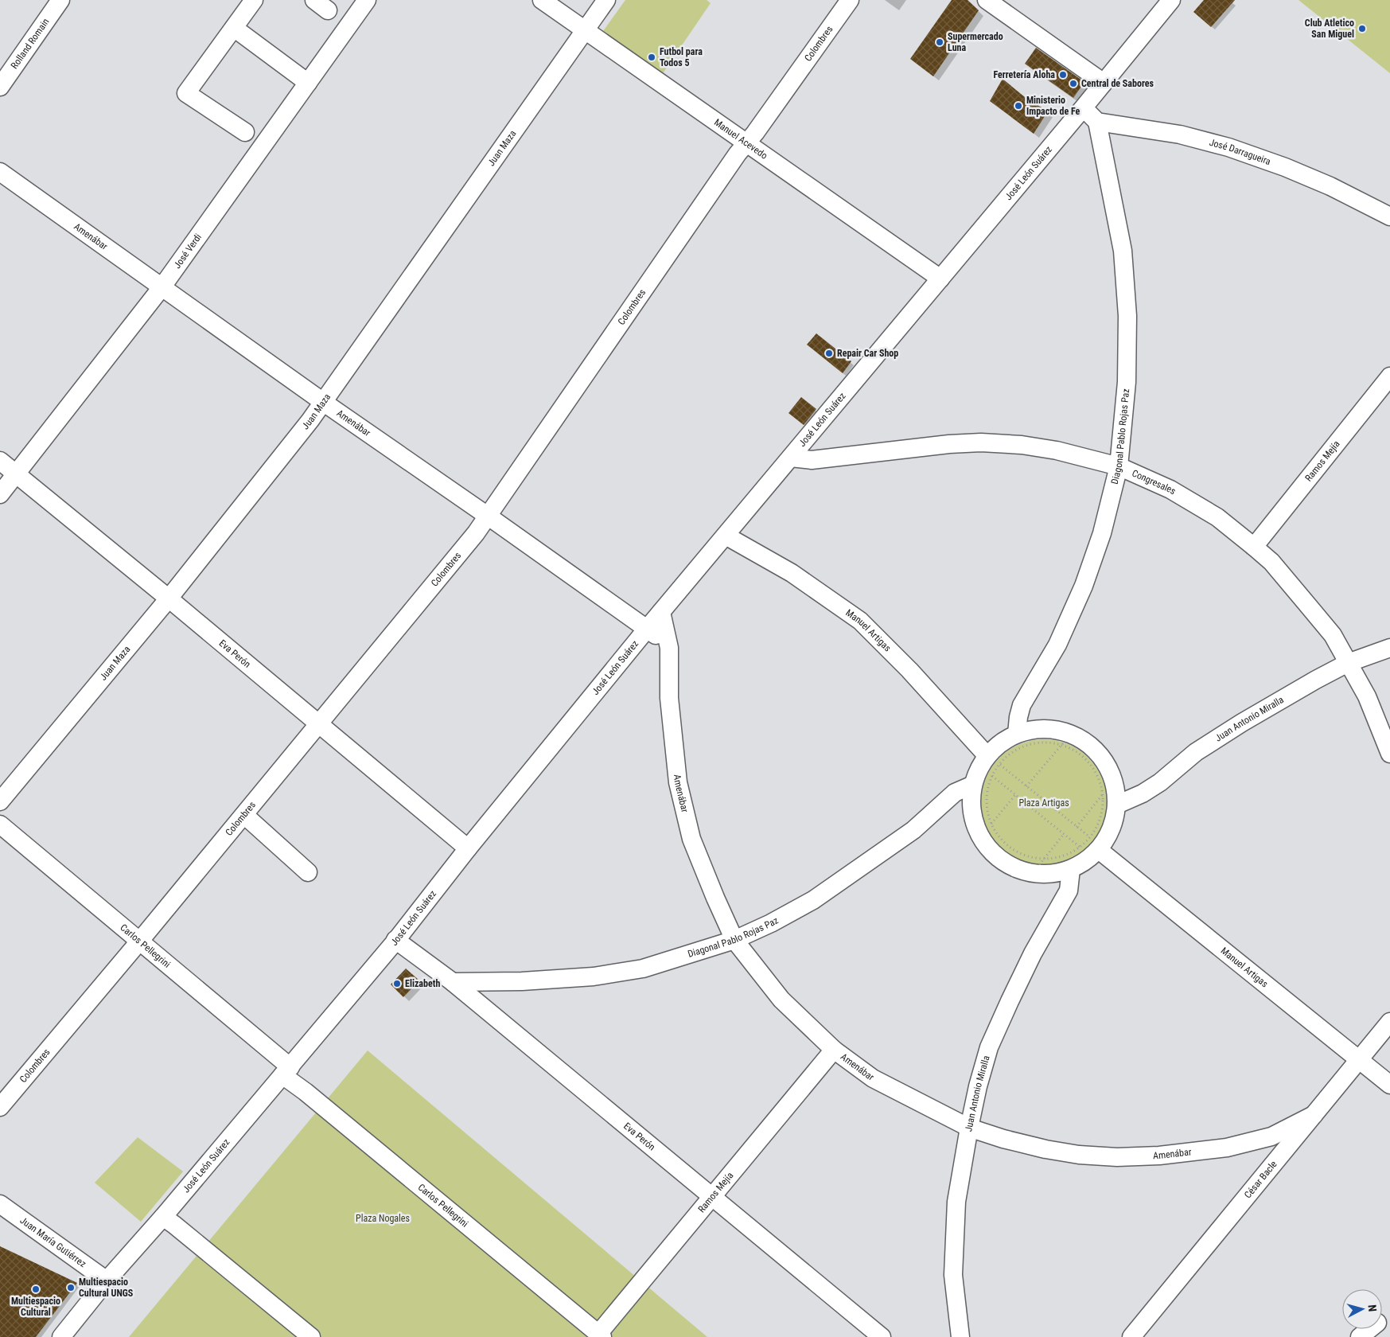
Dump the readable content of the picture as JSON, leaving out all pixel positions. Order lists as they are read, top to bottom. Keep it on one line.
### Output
{"streets":{"street":["Rolland Romain","Colombres","Manuel Acevedo","Juan Maza","José Darragueira","José León Suárez","Amenábar","José Verdi","Diagonal Pablo Rojas Paz","Ramos Mejía","Congresales","Manuel Artigas","Eva Perón","Juan Antonio Miralla","Carlos Pellegrini","César Bacle","Juan María Gutiérrez"]},"crossings":[["Colombres","Manuel Acevedo"],["Colombres","Amenábar"],["Colombres","Eva Perón"],["Colombres","Carlos Pellegrini"],["Manuel Acevedo","Juan Maza"],["Manuel Acevedo","José León Suárez"],["Juan Maza","Amenábar"],["Juan Maza","Eva Perón"],["José Darragueira","Diagonal Pablo Rojas Paz"],["José León Suárez","Amenábar"],["José León Suárez","Congresales"],["José León Suárez","Manuel Artigas"],["José León Suárez","Eva Perón"],["José León Suárez","Carlos Pellegrini"],["José León Suárez","Juan María Gutiérrez"],["Amenábar","José Verdi"],["Amenábar","Diagonal Pablo Rojas Paz"],["Amenábar","Ramos Mejía"],["Amenábar","Juan Antonio Miralla"],["Amenábar","César Bacle"],["José Verdi","Eva Perón"],["Diagonal Pablo Rojas Paz","Congresales"],["Diagonal Pablo Rojas Paz","Eva Perón"],["Ramos Mejía","Congresales"],["Ramos Mejía","Eva Perón"],["Ramos Mejía","Carlos Pellegrini"],["Congresales","Juan Antonio Miralla"],["Manuel Artigas","César Bacle"]],"parks":["Plaza Artigas","Plaza Nogales"],"places":["Club Atletico San Miguel","Supermercado Luna","Futbol para Todos 5","Ferretería Aloha","Central de Sabores","Ministerio Impacto de Fe","Repair Car Shop","Elizabeth","Multiespacio Cultural UNGS","Multiespacio Cultural"],"north":"right"}
